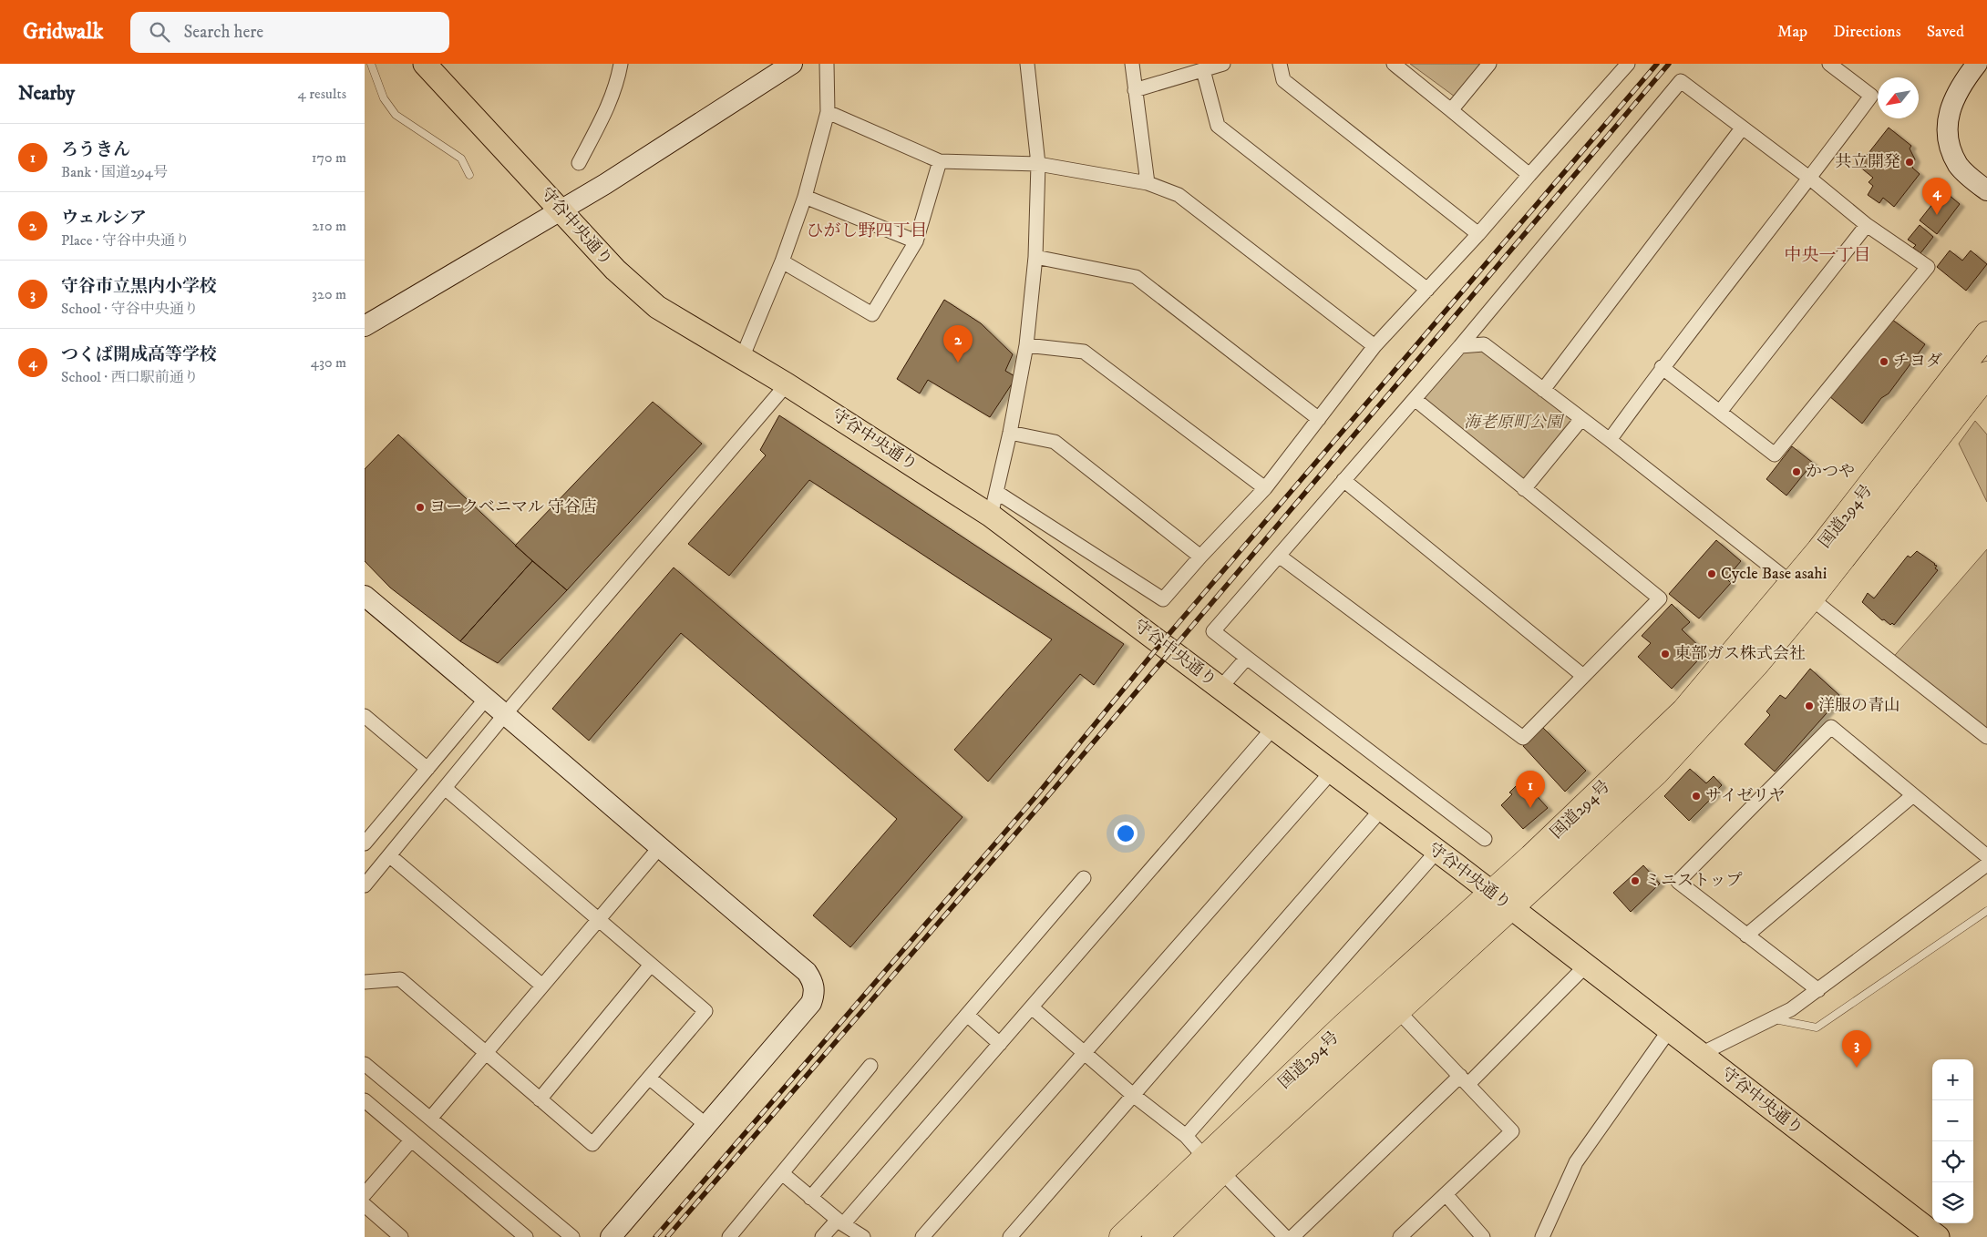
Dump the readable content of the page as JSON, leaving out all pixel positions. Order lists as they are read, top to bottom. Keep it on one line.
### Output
{"streets":{"highway":["国道294号"],"main road":["守谷中央通り"]},"crossings":[["守谷中央通り","国道294号"]],"districts":["ひがし野四丁目","中央一丁目"],"parks":["海老原町公園"],"places":["共立開発","チヨダ","かつや","ヨークベニマル 守谷店","Cycle Base asahi","東部ガス株式会社","洋服の青山","サイゼリヤ","ミニストップ"],"north":"bottom left","page":{"header":"Gridwalk","search":"Search here","nav":["Map","Directions","Saved"],"heading":["Nearby","4 results"],"list":[{"mark":"1","name":"ろうきん","note":"Bank · 国道294号","value":"170 m"},{"mark":"2","name":"ウェルシア","note":"Place · 守谷中央通り","value":"210 m"},{"mark":"3","name":"守谷市立黒内小学校","note":"School · 守谷中央通り","value":"320 m"},{"mark":"4","name":"つくば開成高等学校","note":"School · 西口駅前通り","value":"430 m"}],"pins":["4","2","1","3"],"map_buttons":["+","−"]}}
